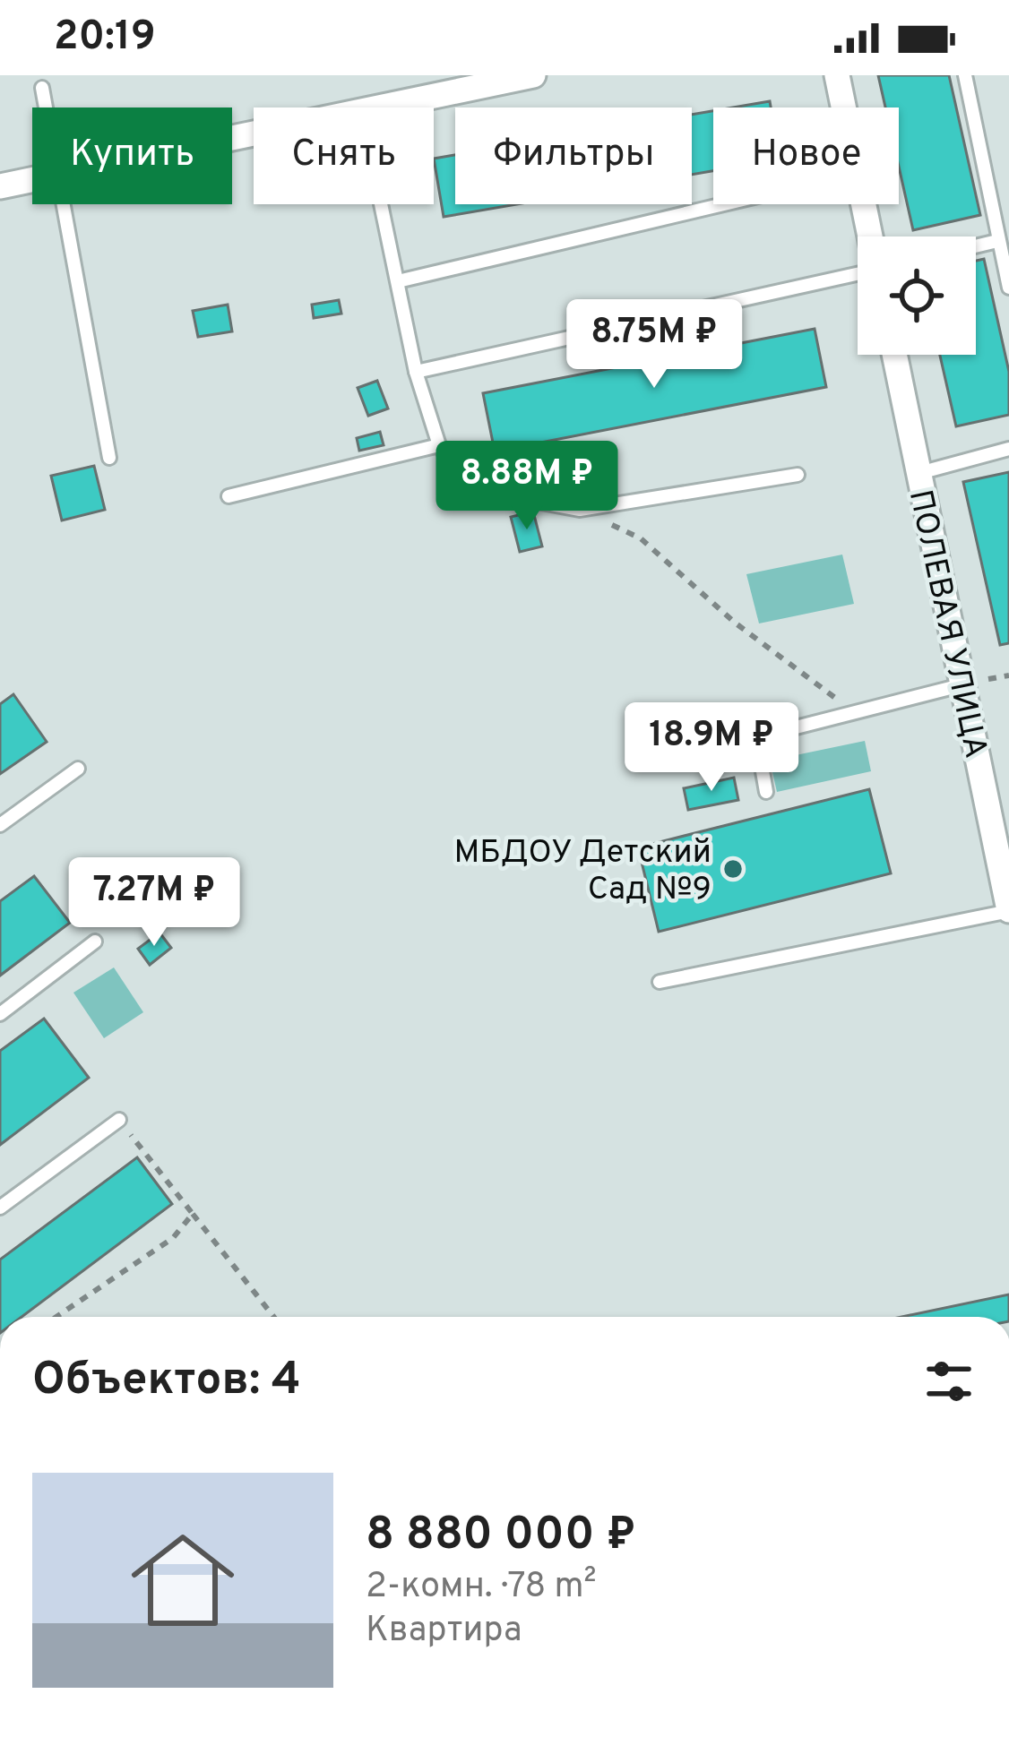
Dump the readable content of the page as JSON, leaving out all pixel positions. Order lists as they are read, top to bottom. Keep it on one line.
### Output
{"streets":{"street":["ПОЛЕВАЯ УЛИЦА"]},"places":["МБДОУ Детский Сад №9"],"page":{"status":"20:19","chip":["Купить","Снять","Фильтры","Новое"],"price":["8.75M ₽","8.88M ₽","18.9M ₽","7.27M ₽"],"heading":"Объектов: 4","list":[{"name":"8 880 000 ₽","note":"2-комн. · 78 m² · Квартира"}]}}
